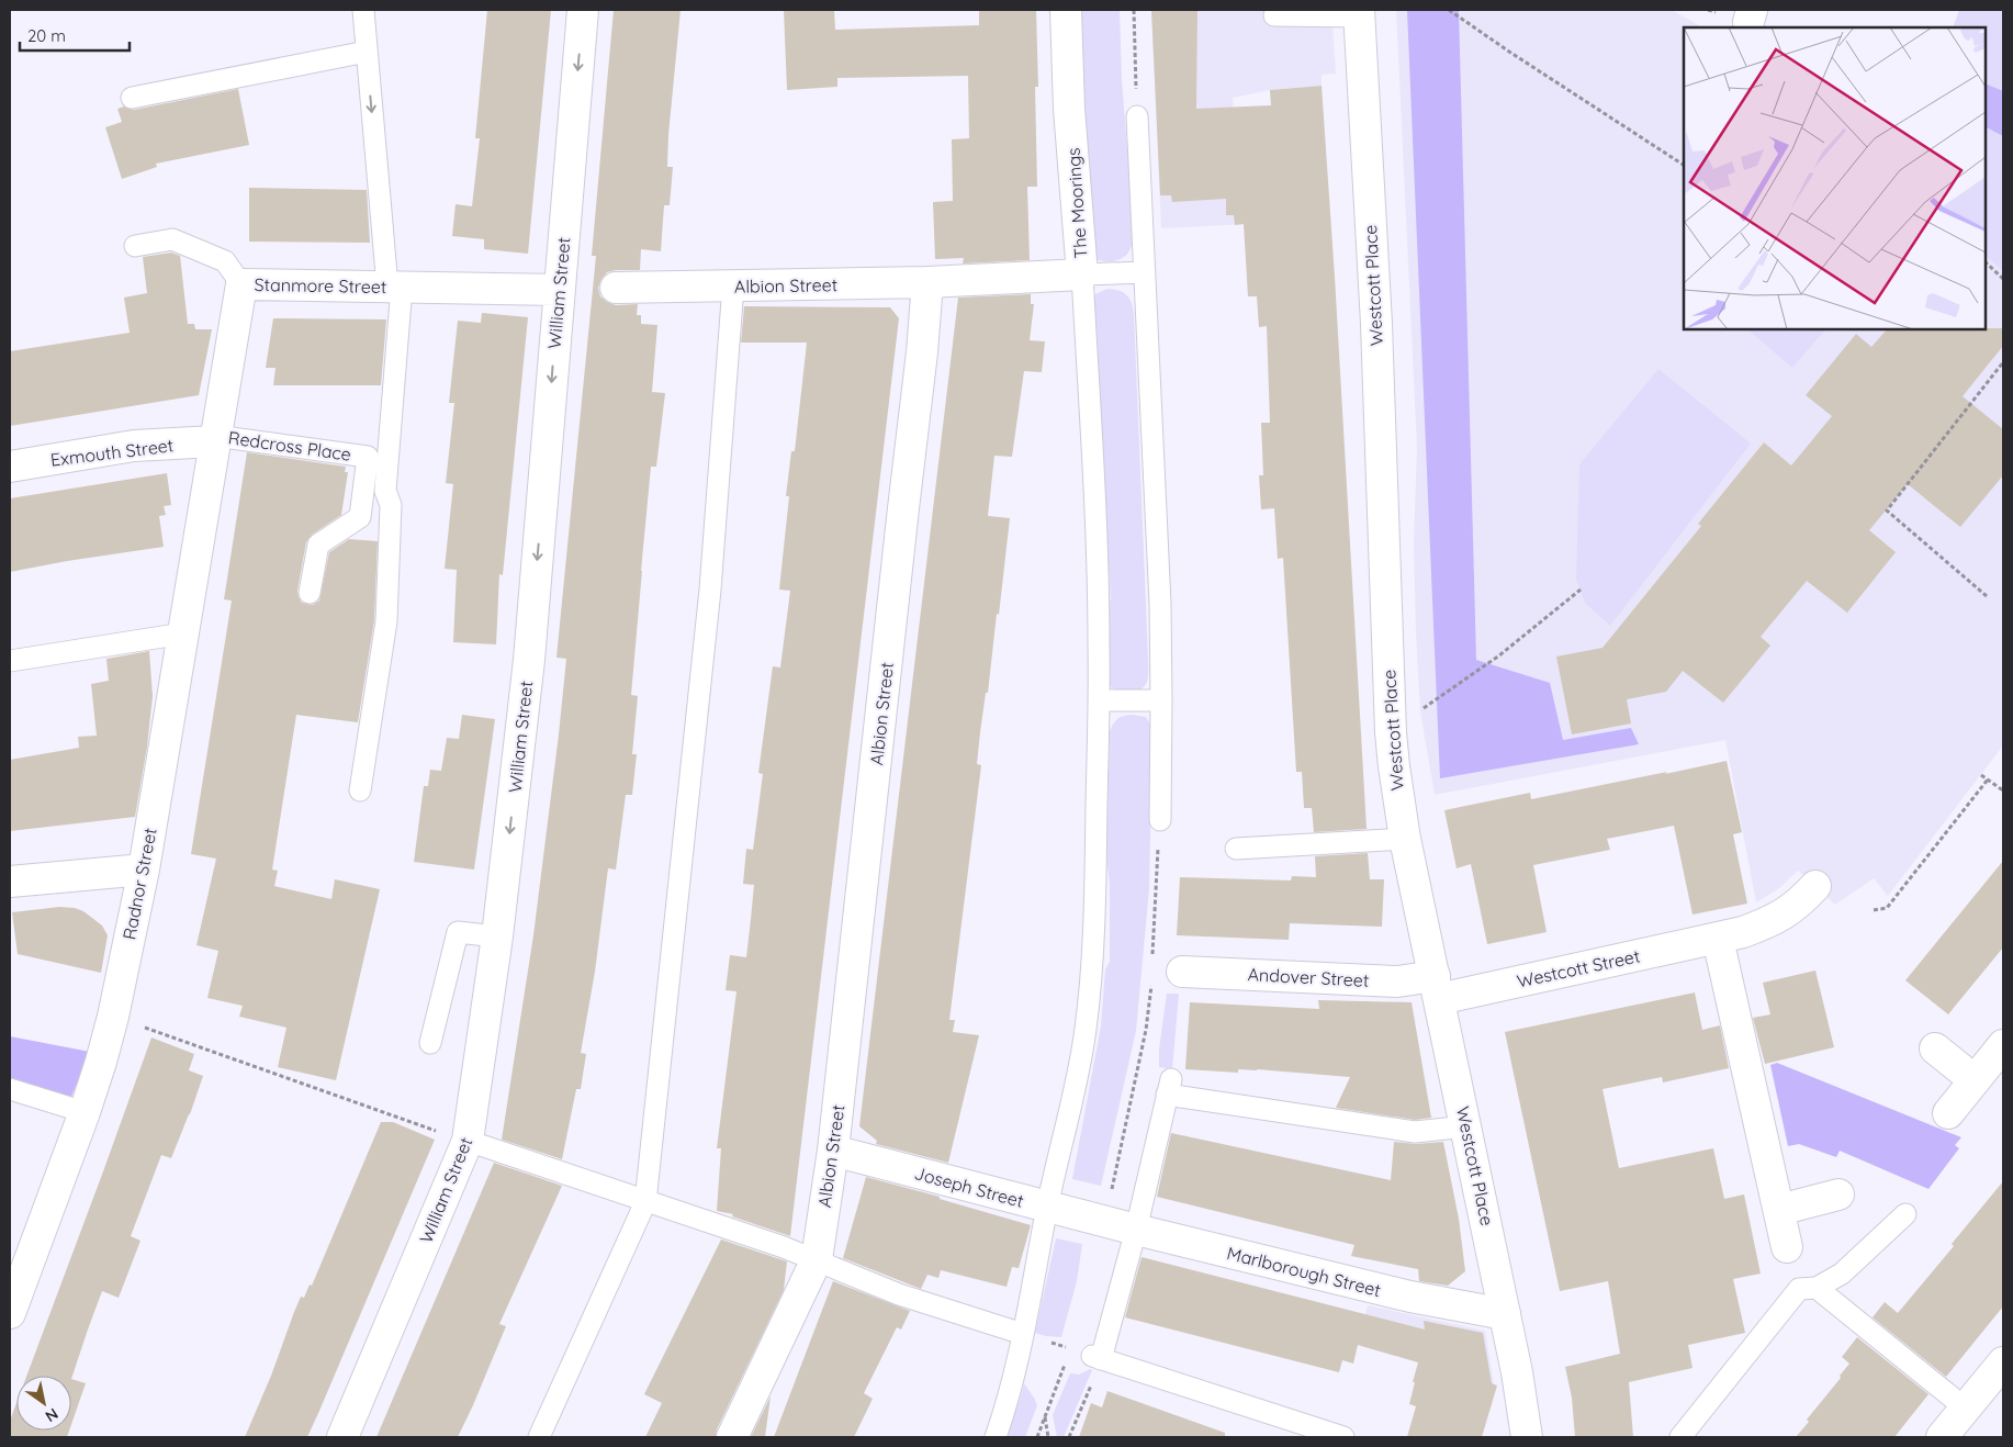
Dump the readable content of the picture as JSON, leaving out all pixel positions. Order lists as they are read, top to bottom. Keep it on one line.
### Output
{"streets":{"street":["The Moorings","Stanmore Street","Albion Street","Westcott Place","William Street","Exmouth Street","Radnor Street","Westcott Street","Andover Street","Joseph Street","Marlborough Street"],"lane":["Redcross Place"]},"crossings":[["The Moorings","Albion Street"],["Stanmore Street","William Street"],["Stanmore Street","Redcross Place"],["Stanmore Street","Exmouth Street"],["Stanmore Street","Radnor Street"],["Albion Street","Joseph Street"],["Westcott Place","Westcott Street"],["Westcott Place","Andover Street"],["Westcott Place","Marlborough Street"],["Redcross Place","Exmouth Street"],["Redcross Place","Radnor Street"],["Exmouth Street","Radnor Street"],["Westcott Street","Andover Street"],["Joseph Street","Marlborough Street"]],"one_way":["William Street"],"scale_bar":"20 m","north":"bottom right"}
